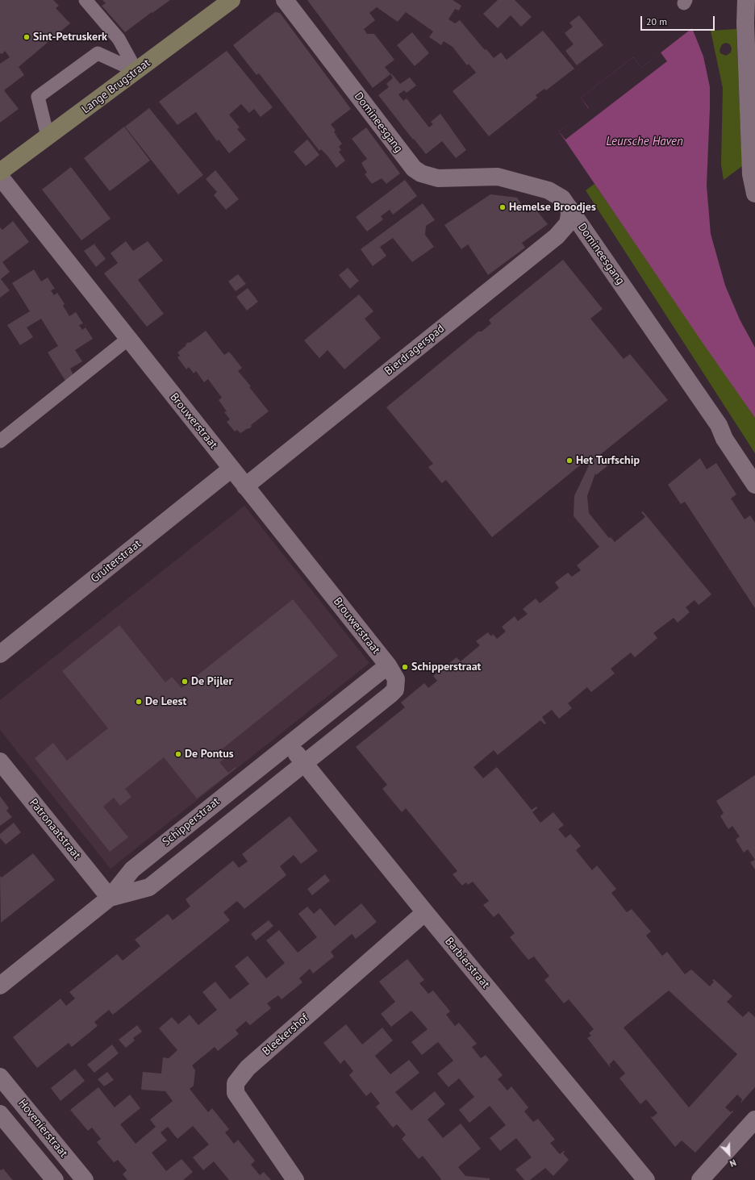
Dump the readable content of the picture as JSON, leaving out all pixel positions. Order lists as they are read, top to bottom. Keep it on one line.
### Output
{"streets":{"street":["Lange Brugstraat","Domineesgang","Bierdragerspad","Brouwerstraat","Gruiterstraat","Schipperstraat","Patronaatstraat","Barbierstraat","Bleekershof","Hovenierstraat"]},"crossings":[["Domineesgang","Bierdragerspad"],["Bierdragerspad","Brouwerstraat"],["Brouwerstraat","Gruiterstraat"],["Brouwerstraat","Schipperstraat"],["Schipperstraat","Patronaatstraat"],["Schipperstraat","Barbierstraat"],["Barbierstraat","Bleekershof"]],"water":["Leursche Haven"],"places":["Sint-Petruskerk","Hemelse Broodjes","Het Turfschip","Schipperstraat","De Pijler","De Leest","De Pontus"],"scale_bar":"20 m","north":"bottom right"}
